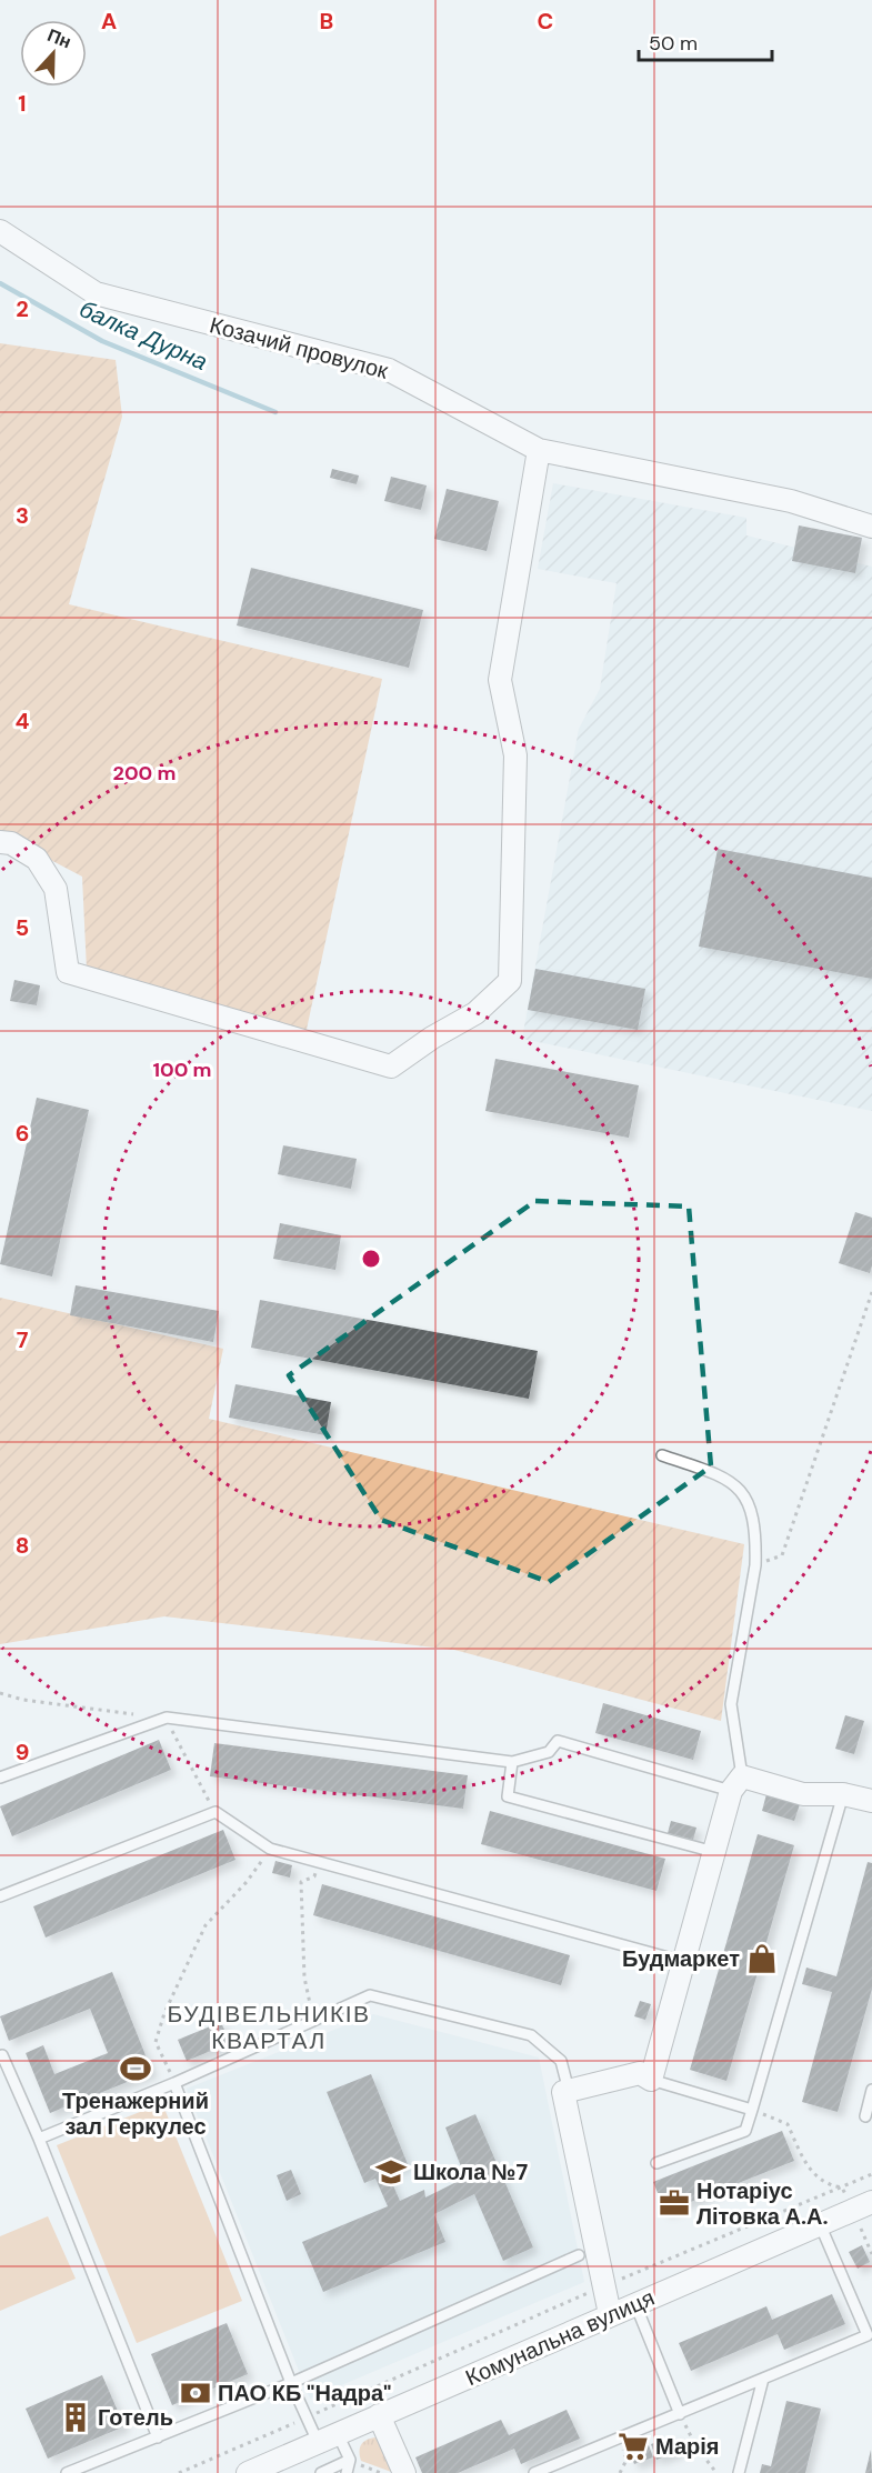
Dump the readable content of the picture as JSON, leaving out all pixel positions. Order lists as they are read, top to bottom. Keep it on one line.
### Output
{"streets":{"street":["Козачий провулок","Комунальна вулиця"]},"districts":["БУДІВЕЛЬНИКІВ КВАРТАЛ"],"water":["балка Дурна"],"places":{"shop":["Будмаркет"],"sports":["Тренажерний зал Геркулес"],"school or university":["Школа №7"],"office":["Нотаріус Літовка А.А."],"bank":["ПАО КБ \"Надра\""],"building":["Готель"],"supermarket":["Марія"]},"scale_bar":"50 m","north":"top","grid":{"columns":["A","B","C"],"rows":["1","2","3","4","5","6","7","8","9"]},"rings":["200 m","100 m"]}
